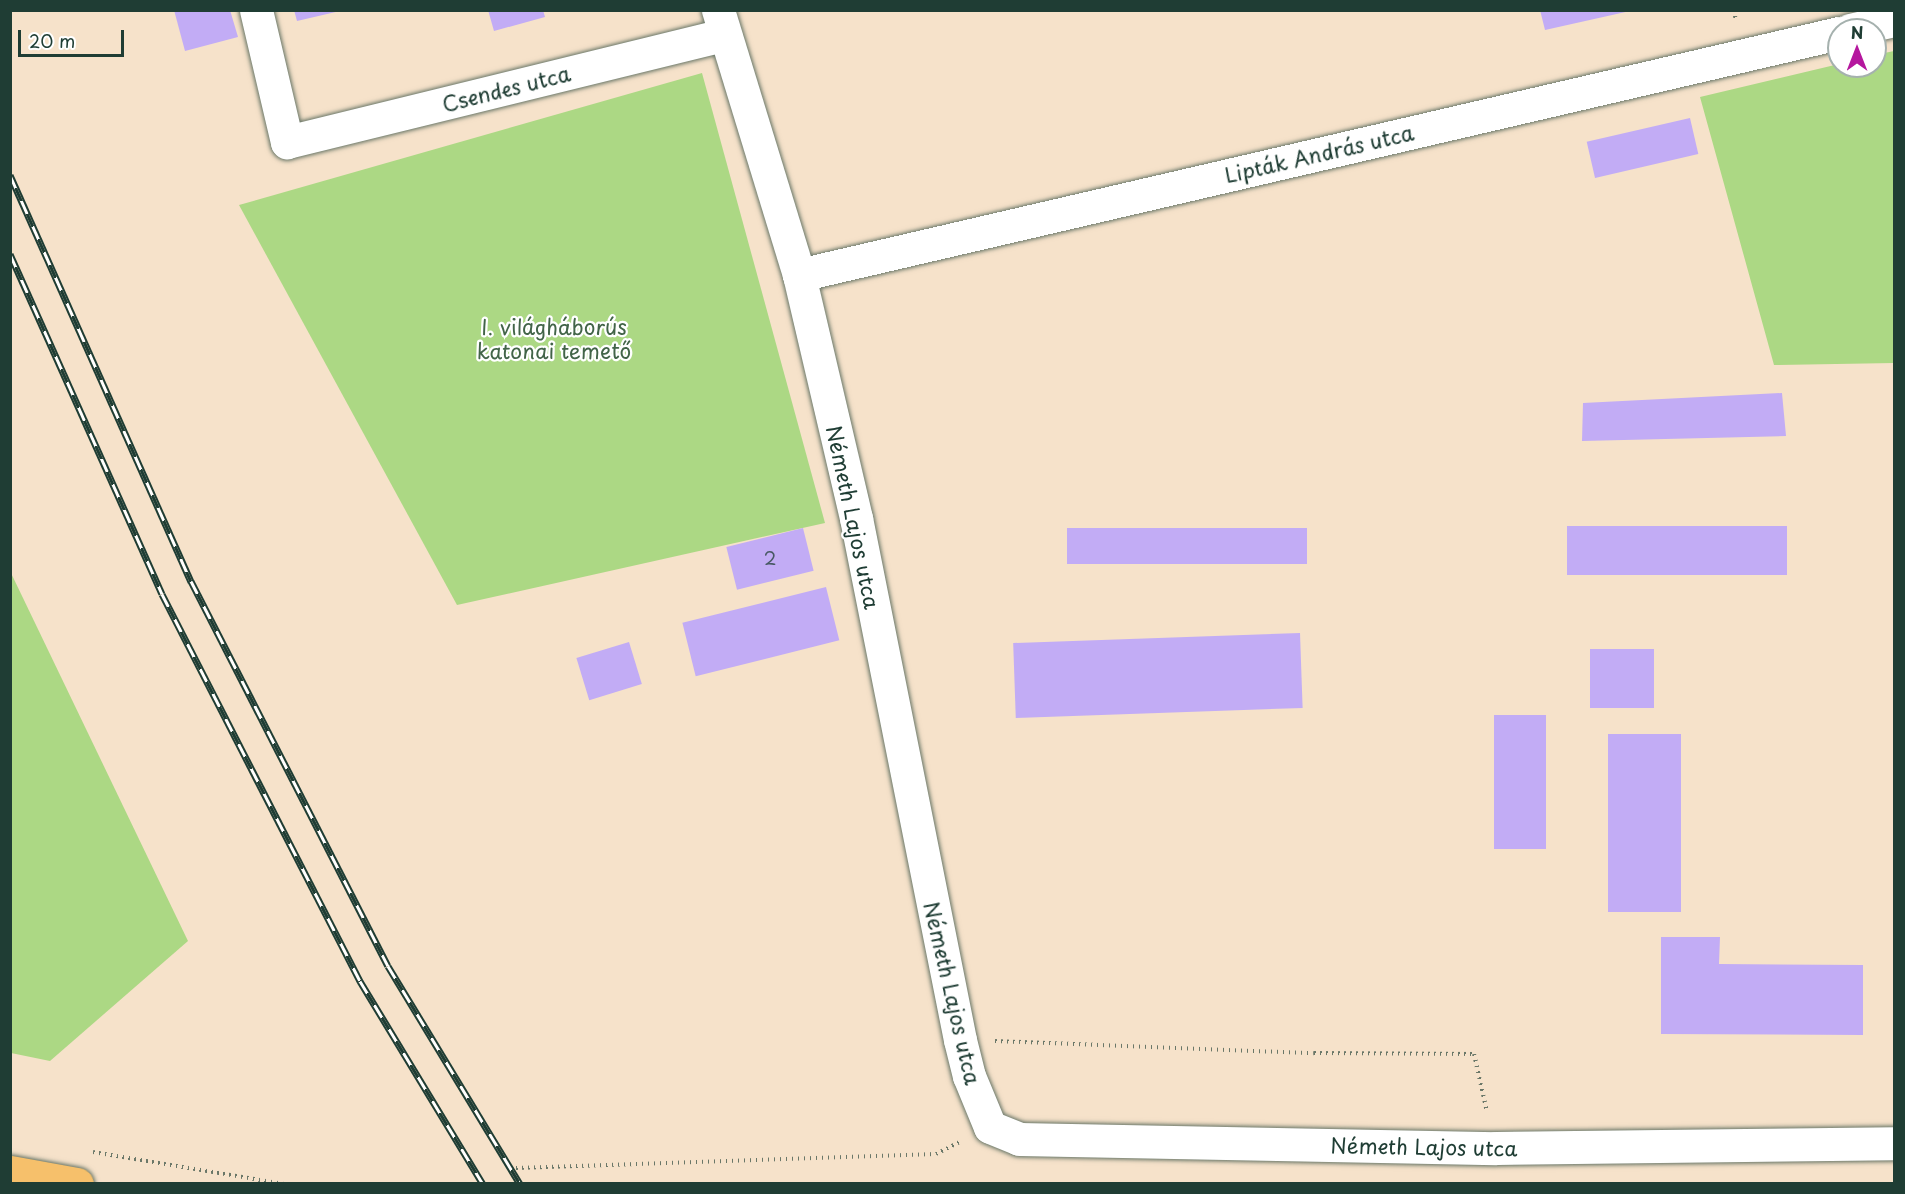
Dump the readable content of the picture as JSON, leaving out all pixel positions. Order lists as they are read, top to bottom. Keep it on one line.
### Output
{"streets":{"street":["Csendes utca","Lipták András utca","Németh Lajos utca"]},"crossings":[["Csendes utca","Németh Lajos utca"],["Lipták András utca","Németh Lajos utca"]],"parks":["I. világháborús katonai temető"],"house_numbers":["2"],"scale_bar":"20 m","north":"top"}
